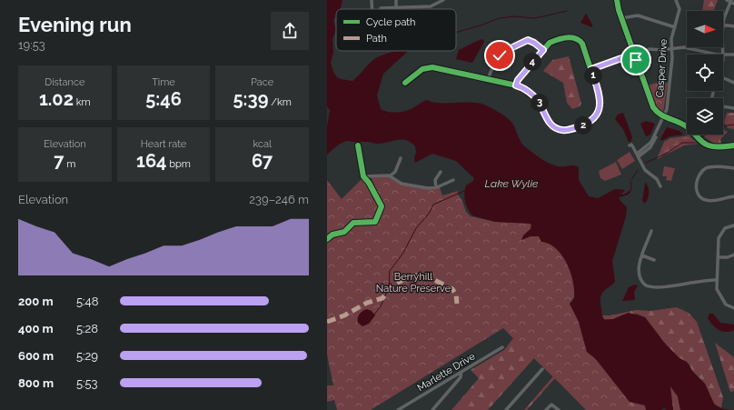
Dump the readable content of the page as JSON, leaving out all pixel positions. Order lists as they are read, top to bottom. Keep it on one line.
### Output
{"streets":{"street":["Casper Drive","Marlette Drive"]},"water":["Lake Wylie"],"parks":["Berryhill Nature Preserve"],"legend":["Cycle path","Path"],"north":"right","page":{"heading":["Evening run","19:53"],"pins":["4","1","3","2"],"stats":[["Distance","1.02 km"],["Time","5:46"],["Pace","5:39 /km"],["Elevation","7 m"],["Heart rate","164 bpm"],["kcal","67"]],"chart":["Elevation","239–246 m"],"list":[{"name":"200 m","note":"5:48"},{"name":"400 m","note":"5:28"},{"name":"600 m","note":"5:29"},{"name":"800 m","note":"5:53"}]}}
